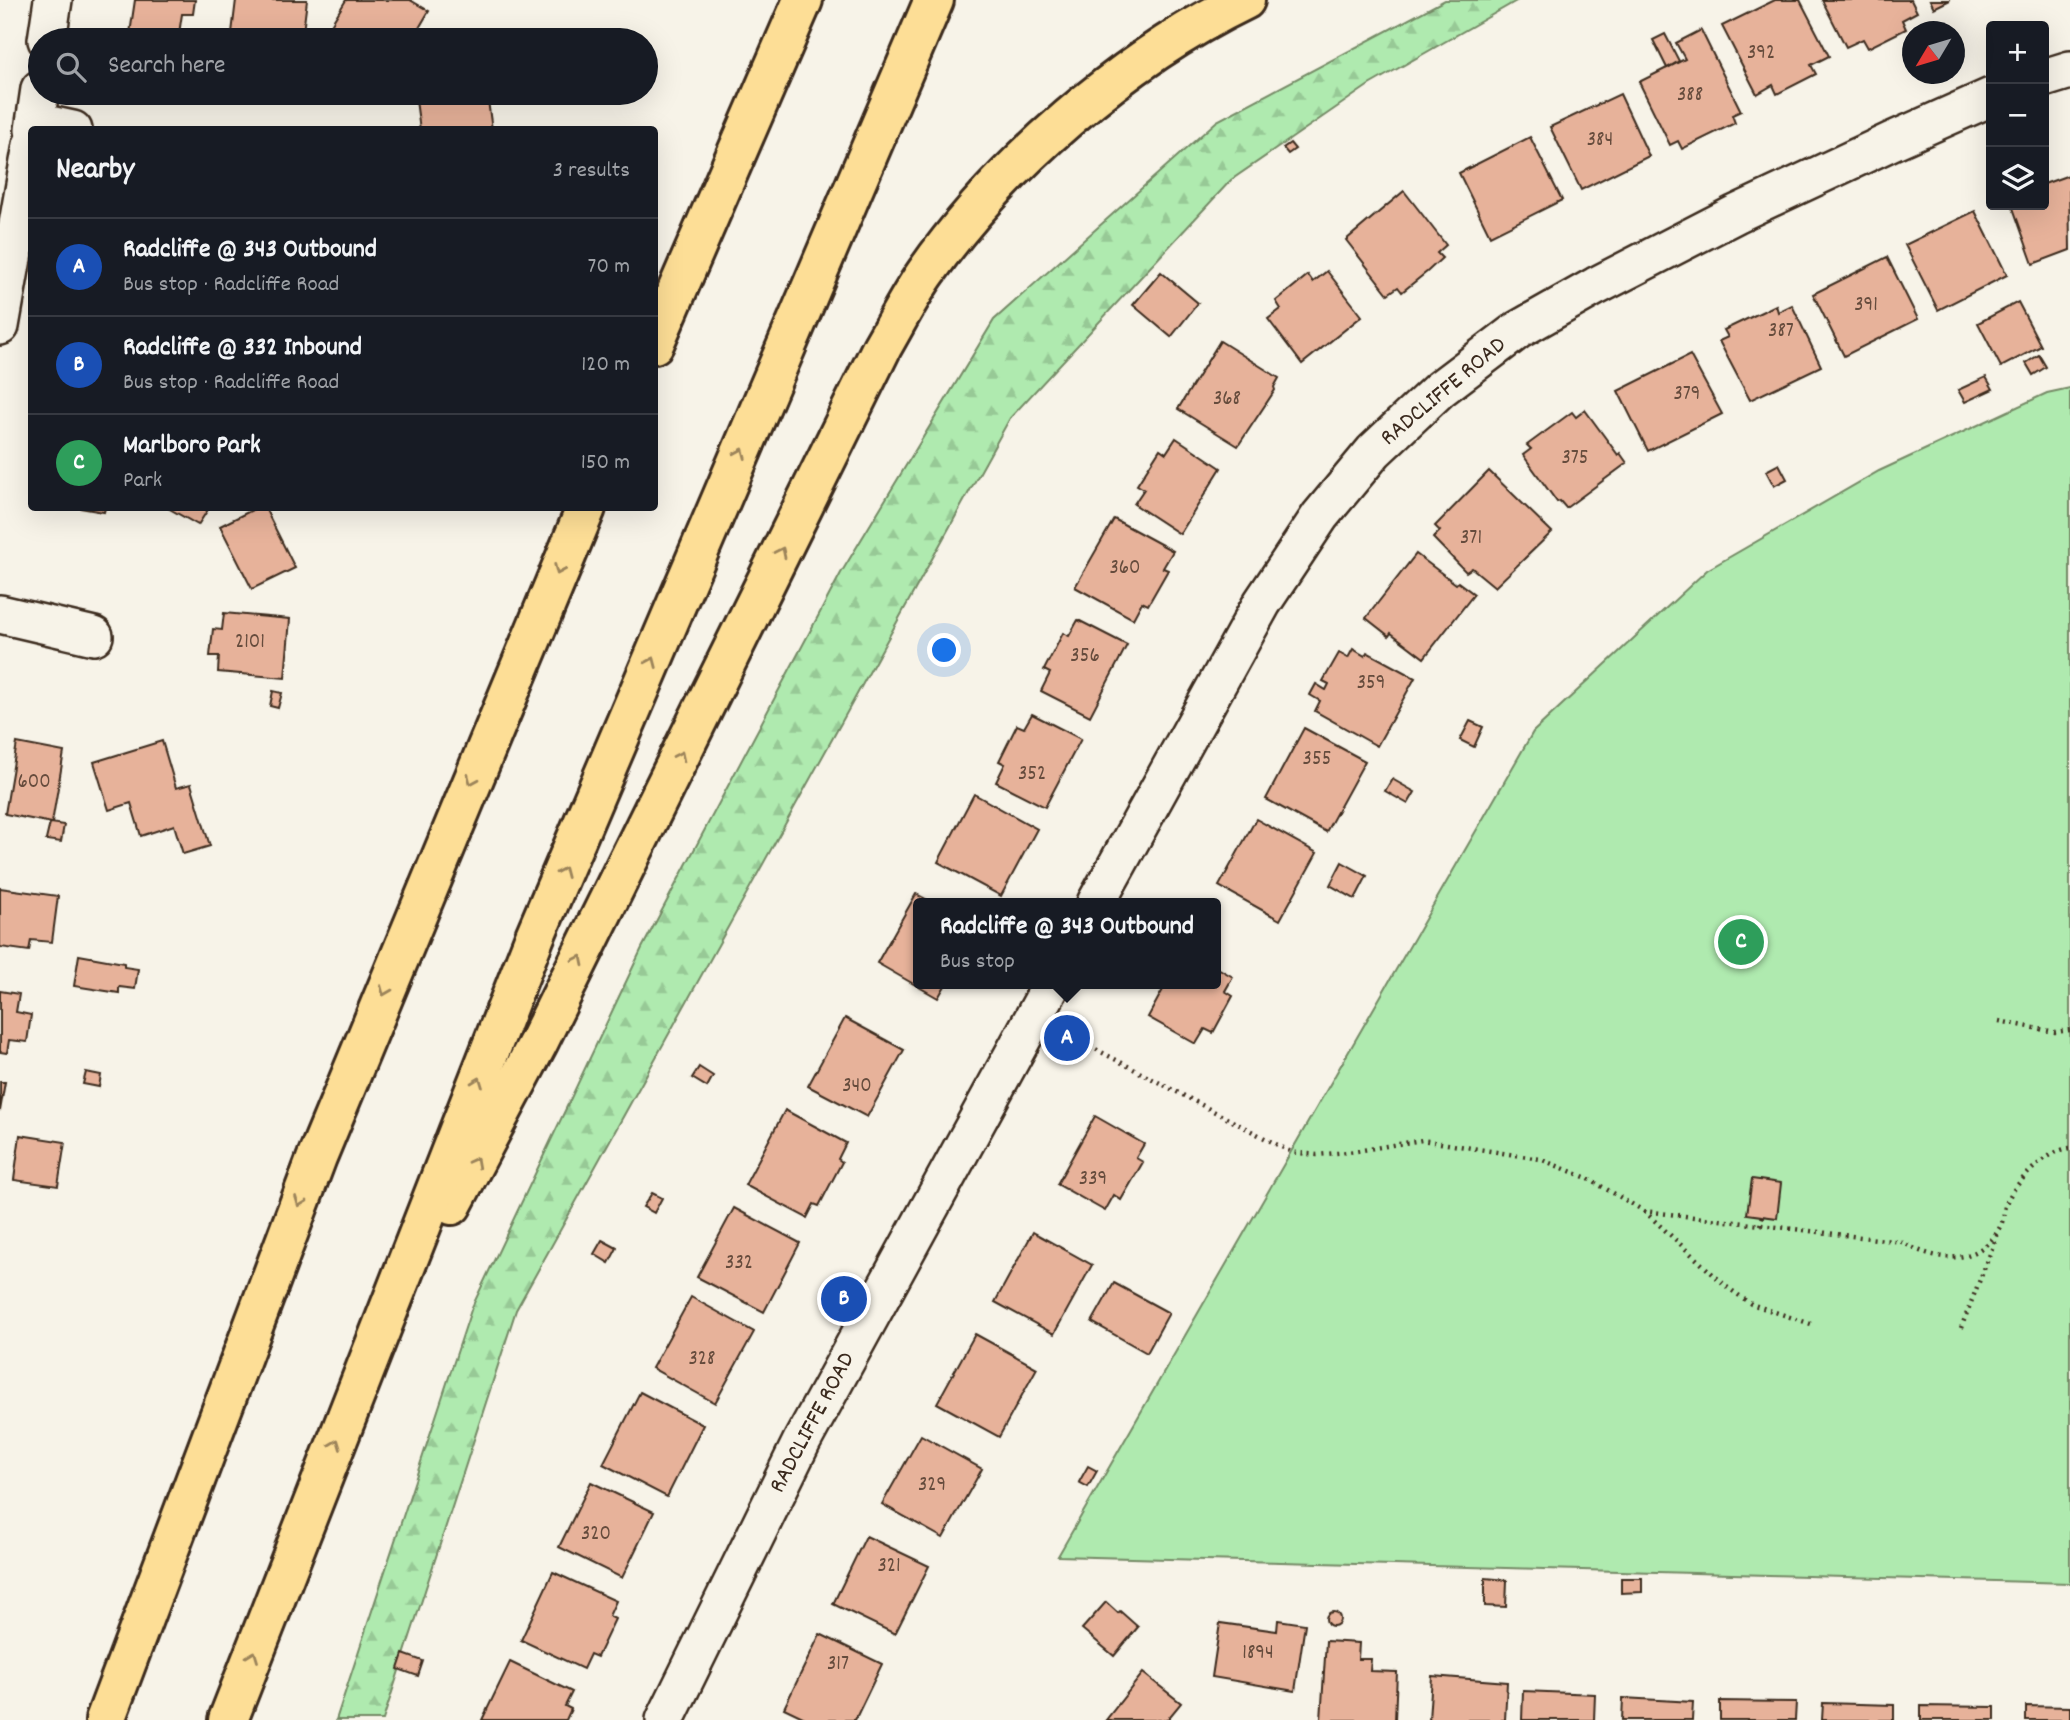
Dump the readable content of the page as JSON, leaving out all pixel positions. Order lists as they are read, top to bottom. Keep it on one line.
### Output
{"streets":{"street":["RADCLIFFE ROAD"]},"house_numbers":["392","388","384","391","387","379","368","375","371","360","2101","356","359","355","352","600","340","339","332","328","329","320","321","1894","317"],"north":"bottom left","page":{"map_buttons":["+","−"],"search":"Search here","heading":["Nearby","3 results"],"list":[{"mark":"A","name":"Radcliffe @ 343 Outbound","note":"Bus stop · Radcliffe Road","value":"70 m"},{"mark":"B","name":"Radcliffe @ 332 Inbound","note":"Bus stop · Radcliffe Road","value":"120 m"},{"mark":"C","name":"Marlboro Park","note":"Park","value":"150 m"}],"popup":["Radcliffe @ 343 Outbound","Bus stop"],"pins":["C","A","B"]}}
